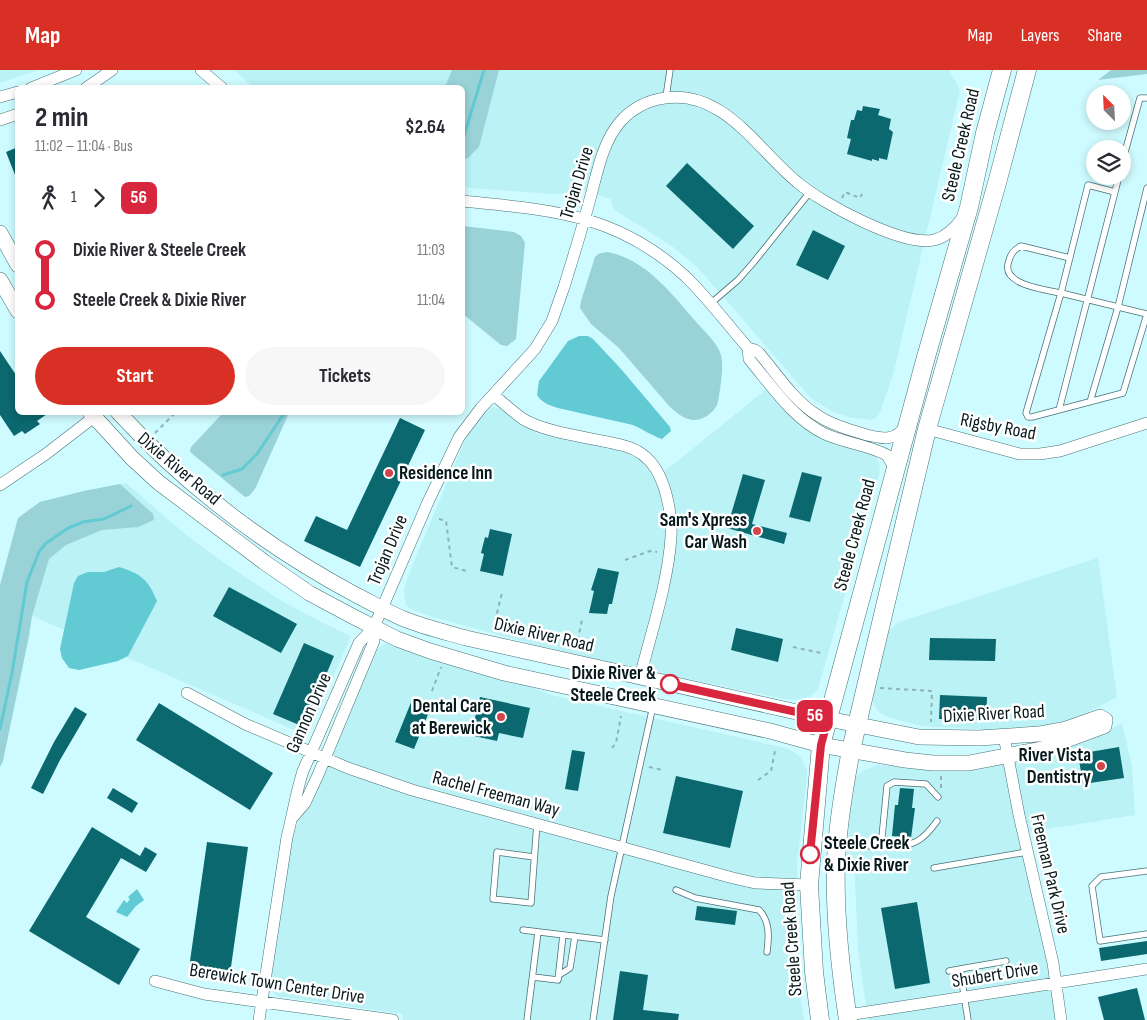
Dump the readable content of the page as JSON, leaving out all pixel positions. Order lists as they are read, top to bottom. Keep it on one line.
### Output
{"streets":{"main road":["Steele Creek Road"],"street":["Trojan Drive","Rigsby Road","Dixie River Road","Gannon Drive","Rachel Freeman Way","Freeman Park Drive","Shubert Drive","Berewick Town Center Drive"]},"crossings":[["Steele Creek Road","Trojan Drive"],["Steele Creek Road","Dixie River Road"],["Steele Creek Road","Rachel Freeman Way"],["Trojan Drive","Dixie River Road"],["Trojan Drive","Gannon Drive"],["Dixie River Road","Gannon Drive"],["Dixie River Road","Freeman Park Drive"],["Gannon Drive","Rachel Freeman Way"],["Gannon Drive","Berewick Town Center Drive"],["Freeman Park Drive","Shubert Drive"]],"places":["Residence Inn","Sam's Xpress Car Wash","Dixie River & Steele Creek","Dental Care at Berewick","River Vista Dentistry","Steele Creek & Dixie River"],"lines":["bus line 56"],"north":"top left","page":{"header":"Map","nav":["Map","Layers","Share"],"on_map":"56","heading":["2 min","11:02 – 11:04 · Bus","$2.64"],"legs":["1","56"],"list":[{"name":"Dixie River & Steele Creek","value":"11:03"},{"name":"Steele Creek & Dixie River","value":"11:04"}],"buttons":["Start","Tickets"]}}
